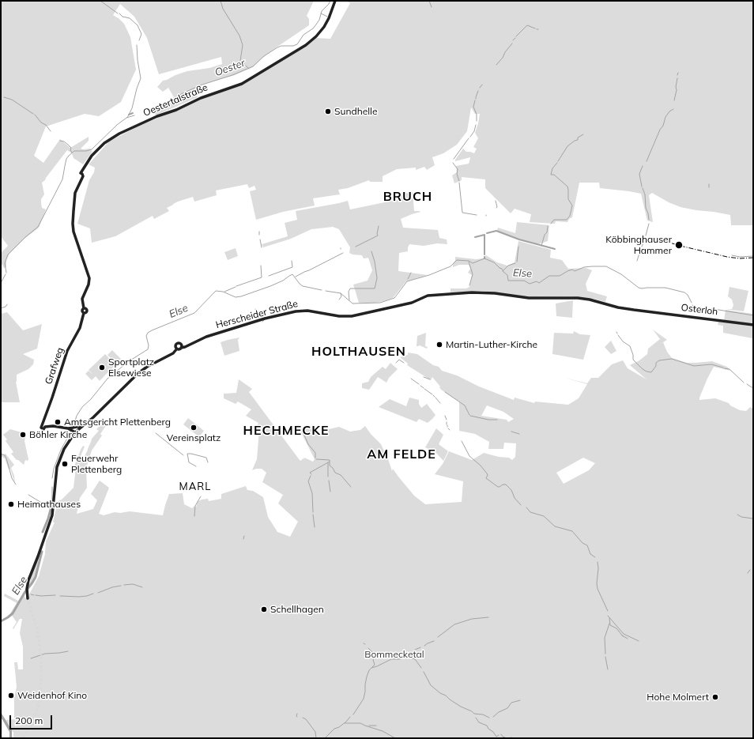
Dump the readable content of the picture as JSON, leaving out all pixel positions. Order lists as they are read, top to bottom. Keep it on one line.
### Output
{"streets":{"main road":["Oestertalstraße","Osterloh","Herscheider Straße","Grafweg"]},"crossings":[["Oestertalstraße","Grafweg"],["Osterloh","Herscheider Straße"]],"districts":["BRUCH","HOLTHAUSEN","HECHMECKE","AM FELDE","MARL"],"water":["Oester","Else"],"parks":["Bommecketal"],"places":["Sundhelle","Köbbinghauser Hammer","Martin-Luther-Kirche","Sportplatz Elsewiese","Amtsgericht Plettenberg","Vereinsplatz","Böhler Kirche","Feuerwehr Plettenberg","Heimathauses","Schellhagen","Weidenhof Kino","Hohe Molmert"],"scale_bar":"200 m"}
